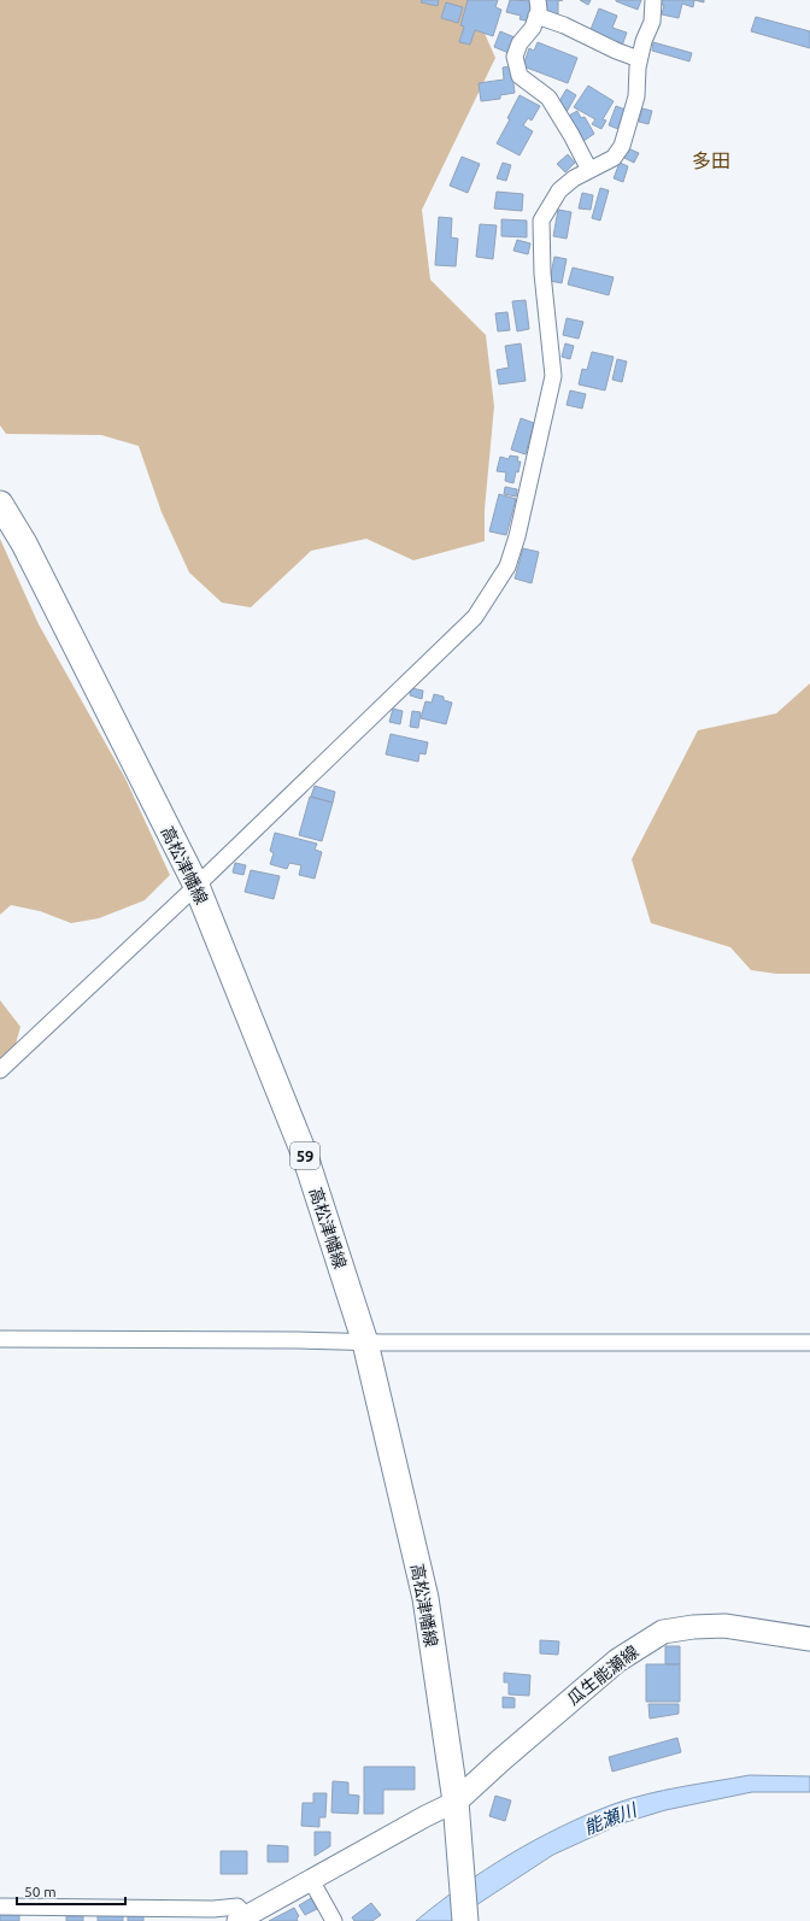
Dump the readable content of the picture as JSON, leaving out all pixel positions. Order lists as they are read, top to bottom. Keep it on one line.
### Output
{"streets":{"main road":["高松津幡線","59","瓜生能瀬線"]},"crossings":[["高松津幡線","瓜生能瀬線"]],"districts":["多田"],"water":["能瀬川"],"scale_bar":"50 m"}
